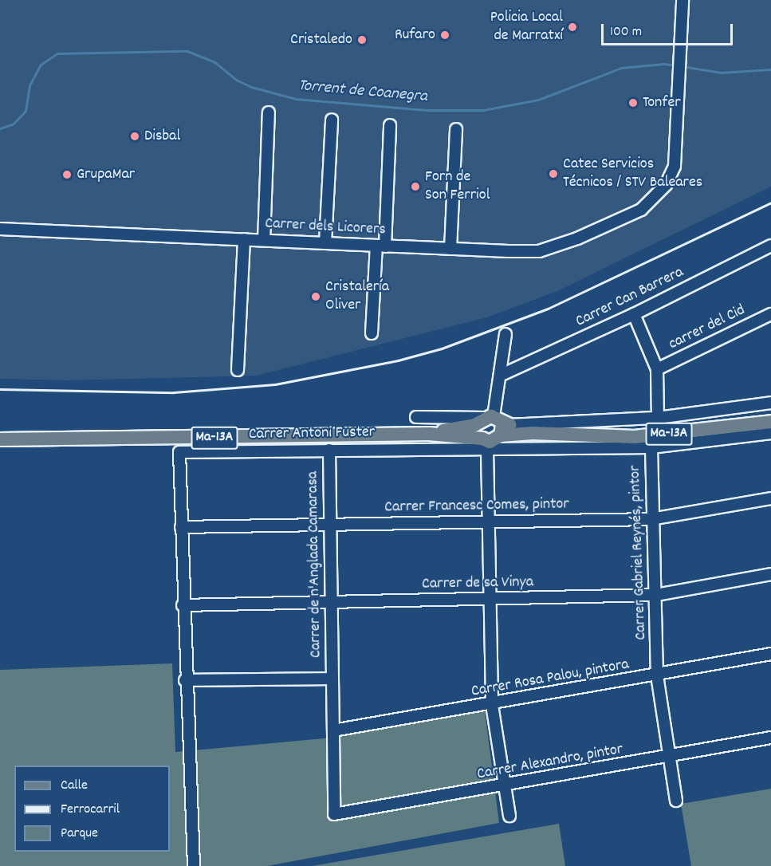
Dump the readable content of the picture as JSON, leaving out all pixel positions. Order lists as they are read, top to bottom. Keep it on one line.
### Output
{"streets":{"main road":["Ma-13A"],"street":["Carrer dels Licorers","Carrer Can Barrera","carrer del Cid","Carrer Antoni Fuster","Carrer Francesc Comes, pintor","Carrer Gabriel Reynés, pintor","Carrer de n'Anglada Camarasa","Carrer de sa Vinya","Carrer Rosa Palou, pintora","Carrer Alexandro, pintor"]},"crossings":[["Carrer Antoni Fuster","Ma-13A"],["Carrer Antoni Fuster","Carrer Francesc Comes, pintor"],["Carrer Antoni Fuster","Carrer Gabriel Reynés, pintor"],["Carrer Antoni Fuster","Carrer de n'Anglada Camarasa"],["Carrer Antoni Fuster","Carrer de sa Vinya"],["Carrer Francesc Comes, pintor","Carrer Gabriel Reynés, pintor"],["Carrer Francesc Comes, pintor","Carrer de n'Anglada Camarasa"],["Carrer Gabriel Reynés, pintor","Carrer de sa Vinya"],["Carrer Gabriel Reynés, pintor","Carrer Rosa Palou, pintora"],["Carrer Gabriel Reynés, pintor","Carrer Alexandro, pintor"],["Carrer de n'Anglada Camarasa","Carrer de sa Vinya"],["Carrer de n'Anglada Camarasa","Carrer Rosa Palou, pintora"],["Carrer de n'Anglada Camarasa","Carrer Alexandro, pintor"]],"water":["Torrent de Coanegra"],"places":["Policia Local de Marratxí","Rufaro","Cristaledo","Tonfer","Disbal","Catec Servicios Técnicos / STV Baleares","GrupaMar","Forn de Son Ferriol","Cristalería Oliver"],"legend":["Calle","Ferrocarril","Parque"],"scale_bar":"100 m"}
